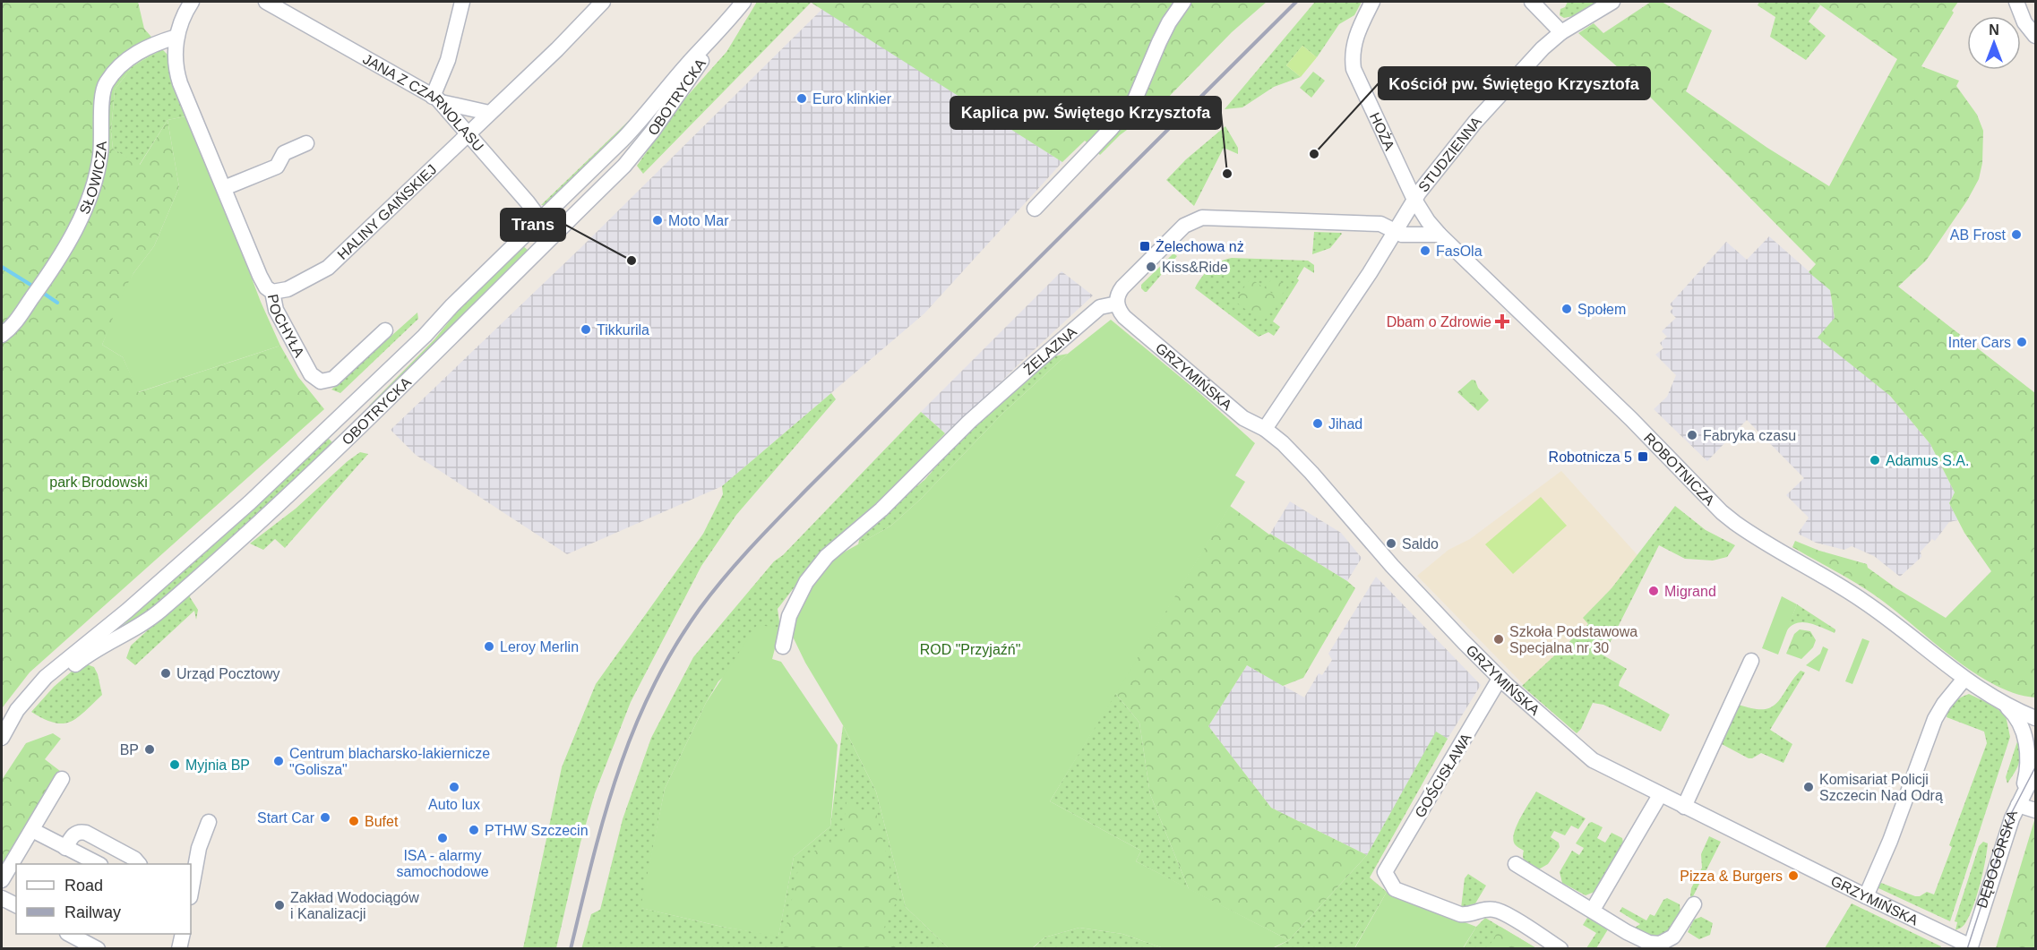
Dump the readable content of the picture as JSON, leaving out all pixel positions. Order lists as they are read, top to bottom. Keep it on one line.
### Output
{"streets":{"street":["OBOTRYCKA","JANA Z CZARNOLASU","HOŻA","STUDZIENNA","SŁOWICZA","HALINY GAIŃSKIEJ","POCHYŁA","ŻELAZNA","GRZYMIŃSKA","ROBOTNICZA","GOŚCISŁAWA","DĘBOGÓRSKA"]},"crossings":[["OBOTRYCKA","JANA Z CZARNOLASU"],["JANA Z CZARNOLASU","HALINY GAIŃSKIEJ"],["HOŻA","STUDZIENNA"],["HOŻA","ROBOTNICZA"],["STUDZIENNA","GRZYMIŃSKA"],["STUDZIENNA","ROBOTNICZA"],["SŁOWICZA","POCHYŁA"],["HALINY GAIŃSKIEJ","POCHYŁA"],["ŻELAZNA","GRZYMIŃSKA"],["GRZYMIŃSKA","GOŚCISŁAWA"],["GRZYMIŃSKA","DĘBOGÓRSKA"],["ROBOTNICZA","DĘBOGÓRSKA"]],"parks":["park Brodowski","ROD \"Przyjaźń\""],"places":{"other":["Euro klinkier","Kościół pw. Świętego Krzysztofa","Kaplica pw. Świętego Krzysztofa","Moto Mar","AB Frost","FasOla","Trans","Kiss&Ride","Społem","Tikkurila","Inter Cars","Jihad","Fabryka czasu","Adamus S.A.","Saldo","Migrand","Szkoła Podstawowa Specjalna nr 30","Leroy Merlin","Urząd Pocztowy","BP","Centrum blacharsko-lakiernicze \"Golisza\"","Myjnia BP","Auto lux","Komisariat Policji Szczecin Nad Odrą","Start Car","Bufet","PTHW Szczecin","ISA - alarmy samochodowe","Pizza & Burgers","Zakład Wodociągów i Kanalizacji"],"transit":["Żelechowa nż","Robotnicza 5"],"health":["Dbam o Zdrowie"]},"legend":["Road","Railway"],"north":"top"}
